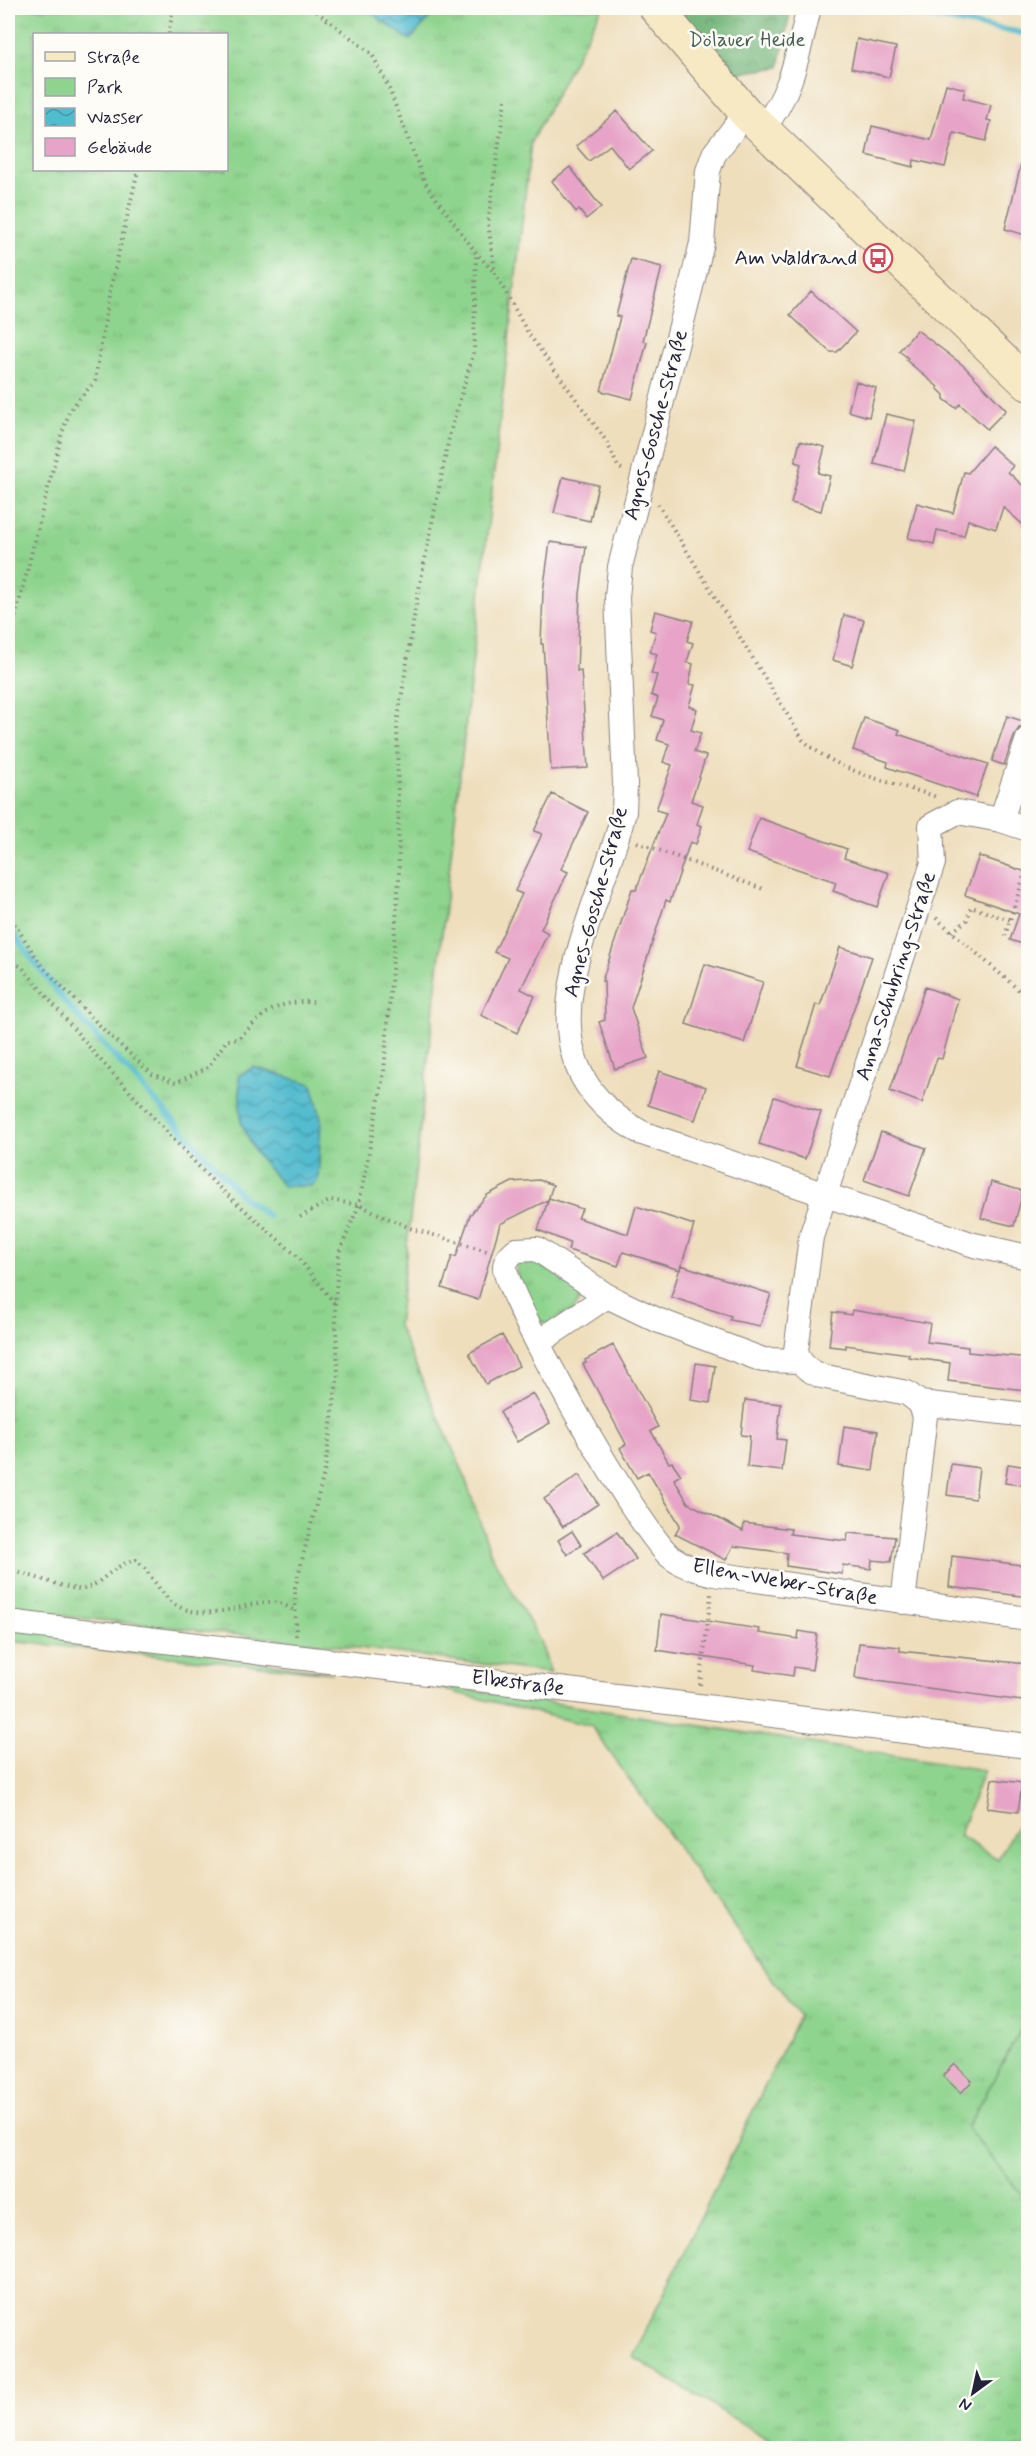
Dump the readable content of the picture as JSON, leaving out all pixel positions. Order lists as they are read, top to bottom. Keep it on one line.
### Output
{"streets":{"street":["Agnes-Gosche-Straße","Anna-Schubring-Straße","Ellen-Weber-Straße","Elbestraße"]},"crossings":[["Agnes-Gosche-Straße","Anna-Schubring-Straße"]],"parks":["Dölauer Heide"],"places":{"bus stop":["Am Waldrand"]},"legend":["Straße","Park","Wasser","Gebäude"],"north":"bottom left"}
